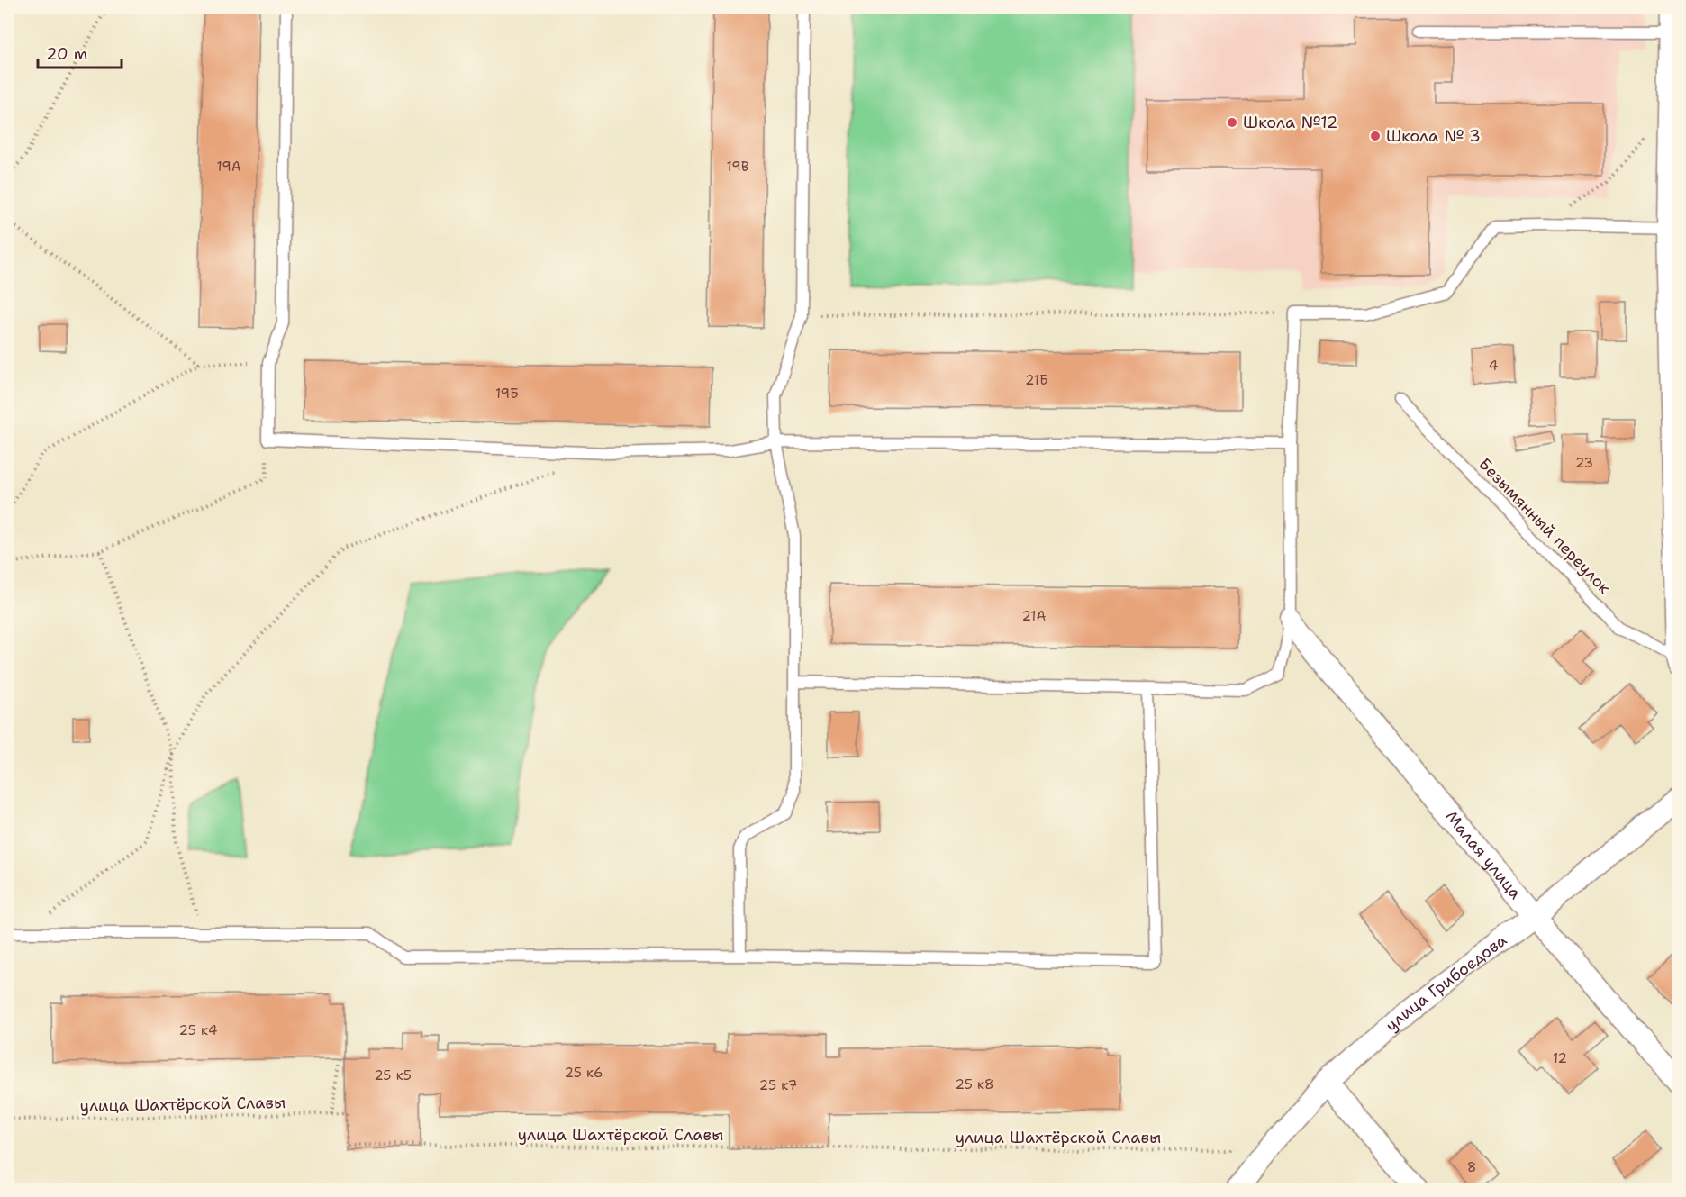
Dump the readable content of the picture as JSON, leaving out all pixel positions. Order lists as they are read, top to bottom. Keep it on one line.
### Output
{"streets":{"street":["Малая улица","улица Грибоедова"],"lane":["Безымянный переулок"],"path":["улица Шахтёрской Славы"]},"crossings":[["Малая улица","улица Грибоедова"],["улица Грибоедова","улица Шахтёрской Славы"]],"places":["Школа №12","Школа № 3"],"house_numbers":["19А","19В","4","21Б","19Б","23","21А","25 к4","12","25 к6","25 к5","25 к8","25 к7","8"],"scale_bar":"20 m"}
